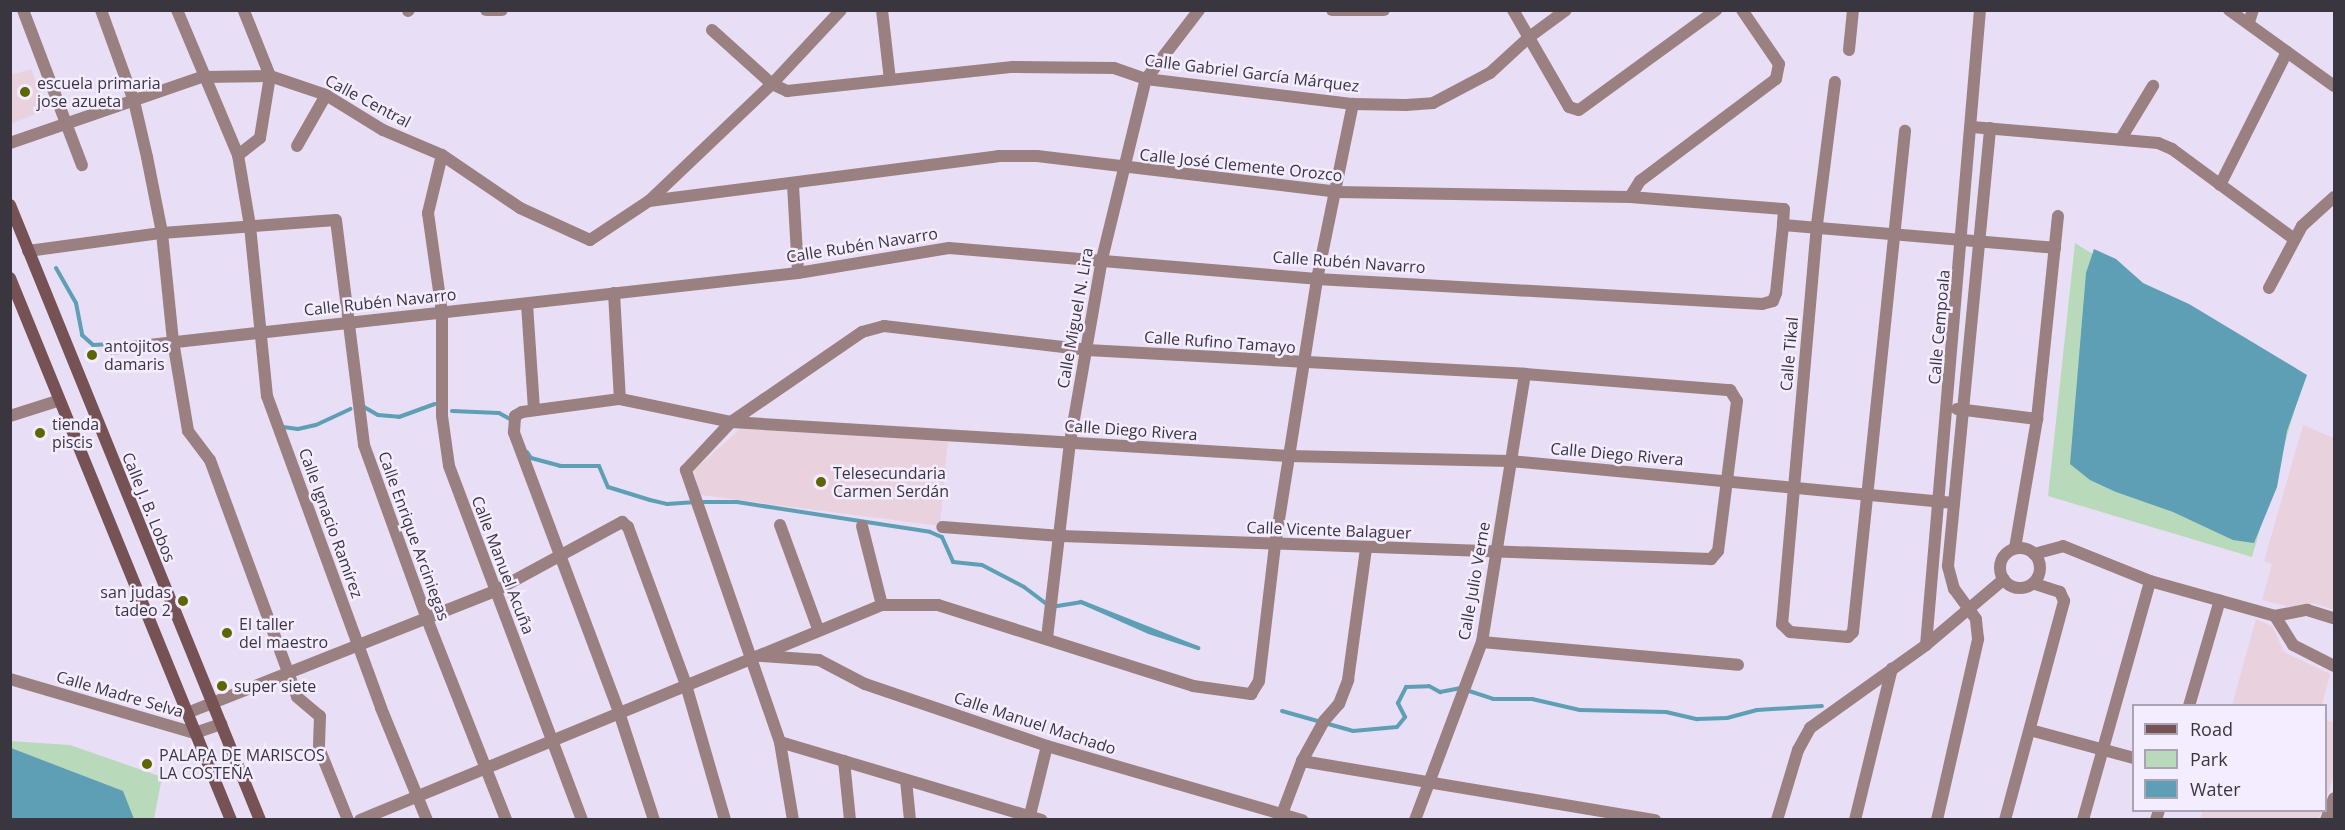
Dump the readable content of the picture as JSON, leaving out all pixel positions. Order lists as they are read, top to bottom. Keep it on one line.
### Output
{"streets":{"main road":["Calle J. B. Lobos"],"street":["Calle Gabriel García Márquez","Calle Central","Calle José Clemente Orozco","Calle Rubén Navarro","Calle Miguel N. Lira","Calle Cempoala","Calle Rufino Tamayo","Calle Tikal","Calle Diego Rivera","Calle Ignacio Ramírez","Calle Vicente Balaguer","Calle Enrique Arciniegas","Calle Manuel Acuña","Calle Julio Verne","Calle Madre Selva","Calle Manuel Machado"]},"crossings":[["Calle Gabriel García Márquez","Calle Miguel N. Lira"],["Calle Central","Calle José Clemente Orozco"],["Calle Central","Calle Ignacio Ramírez"],["Calle Central","Calle Manuel Acuña"],["Calle José Clemente Orozco","Calle Rubén Navarro"],["Calle José Clemente Orozco","Calle Miguel N. Lira"],["Calle Rubén Navarro","Calle Miguel N. Lira"],["Calle Rubén Navarro","Calle Ignacio Ramírez"],["Calle Rubén Navarro","Calle Enrique Arciniegas"],["Calle Rubén Navarro","Calle Manuel Acuña"],["Calle Miguel N. Lira","Calle Rufino Tamayo"],["Calle Miguel N. Lira","Calle Diego Rivera"],["Calle Miguel N. Lira","Calle Vicente Balaguer"],["Calle Miguel N. Lira","Calle Manuel Machado"],["Calle Cempoala","Calle Diego Rivera"],["Calle Rufino Tamayo","Calle Diego Rivera"],["Calle Rufino Tamayo","Calle Vicente Balaguer"],["Calle Rufino Tamayo","Calle Julio Verne"],["Calle Rufino Tamayo","Calle Manuel Machado"],["Calle Tikal","Calle Diego Rivera"],["Calle Diego Rivera","Calle Vicente Balaguer"],["Calle Diego Rivera","Calle Julio Verne"],["Calle J. B. Lobos","Calle Madre Selva"],["Calle Ignacio Ramírez","Calle Enrique Arciniegas"],["Calle Ignacio Ramírez","Calle Manuel Machado"],["Calle Vicente Balaguer","Calle Julio Verne"],["Calle Vicente Balaguer","Calle Manuel Machado"],["Calle Enrique Arciniegas","Calle Manuel Machado"],["Calle Manuel Acuña","Calle Manuel Machado"]],"places":["escuela primaria jose azueta","antojitos damaris","tienda piscis","Telesecundaria Carmen Serdán","san judas tadeo 2","El taller del maestro","super siete","PALAPA DE MARISCOS LA COSTEÑA"],"legend":["Road","Park","Water"]}
